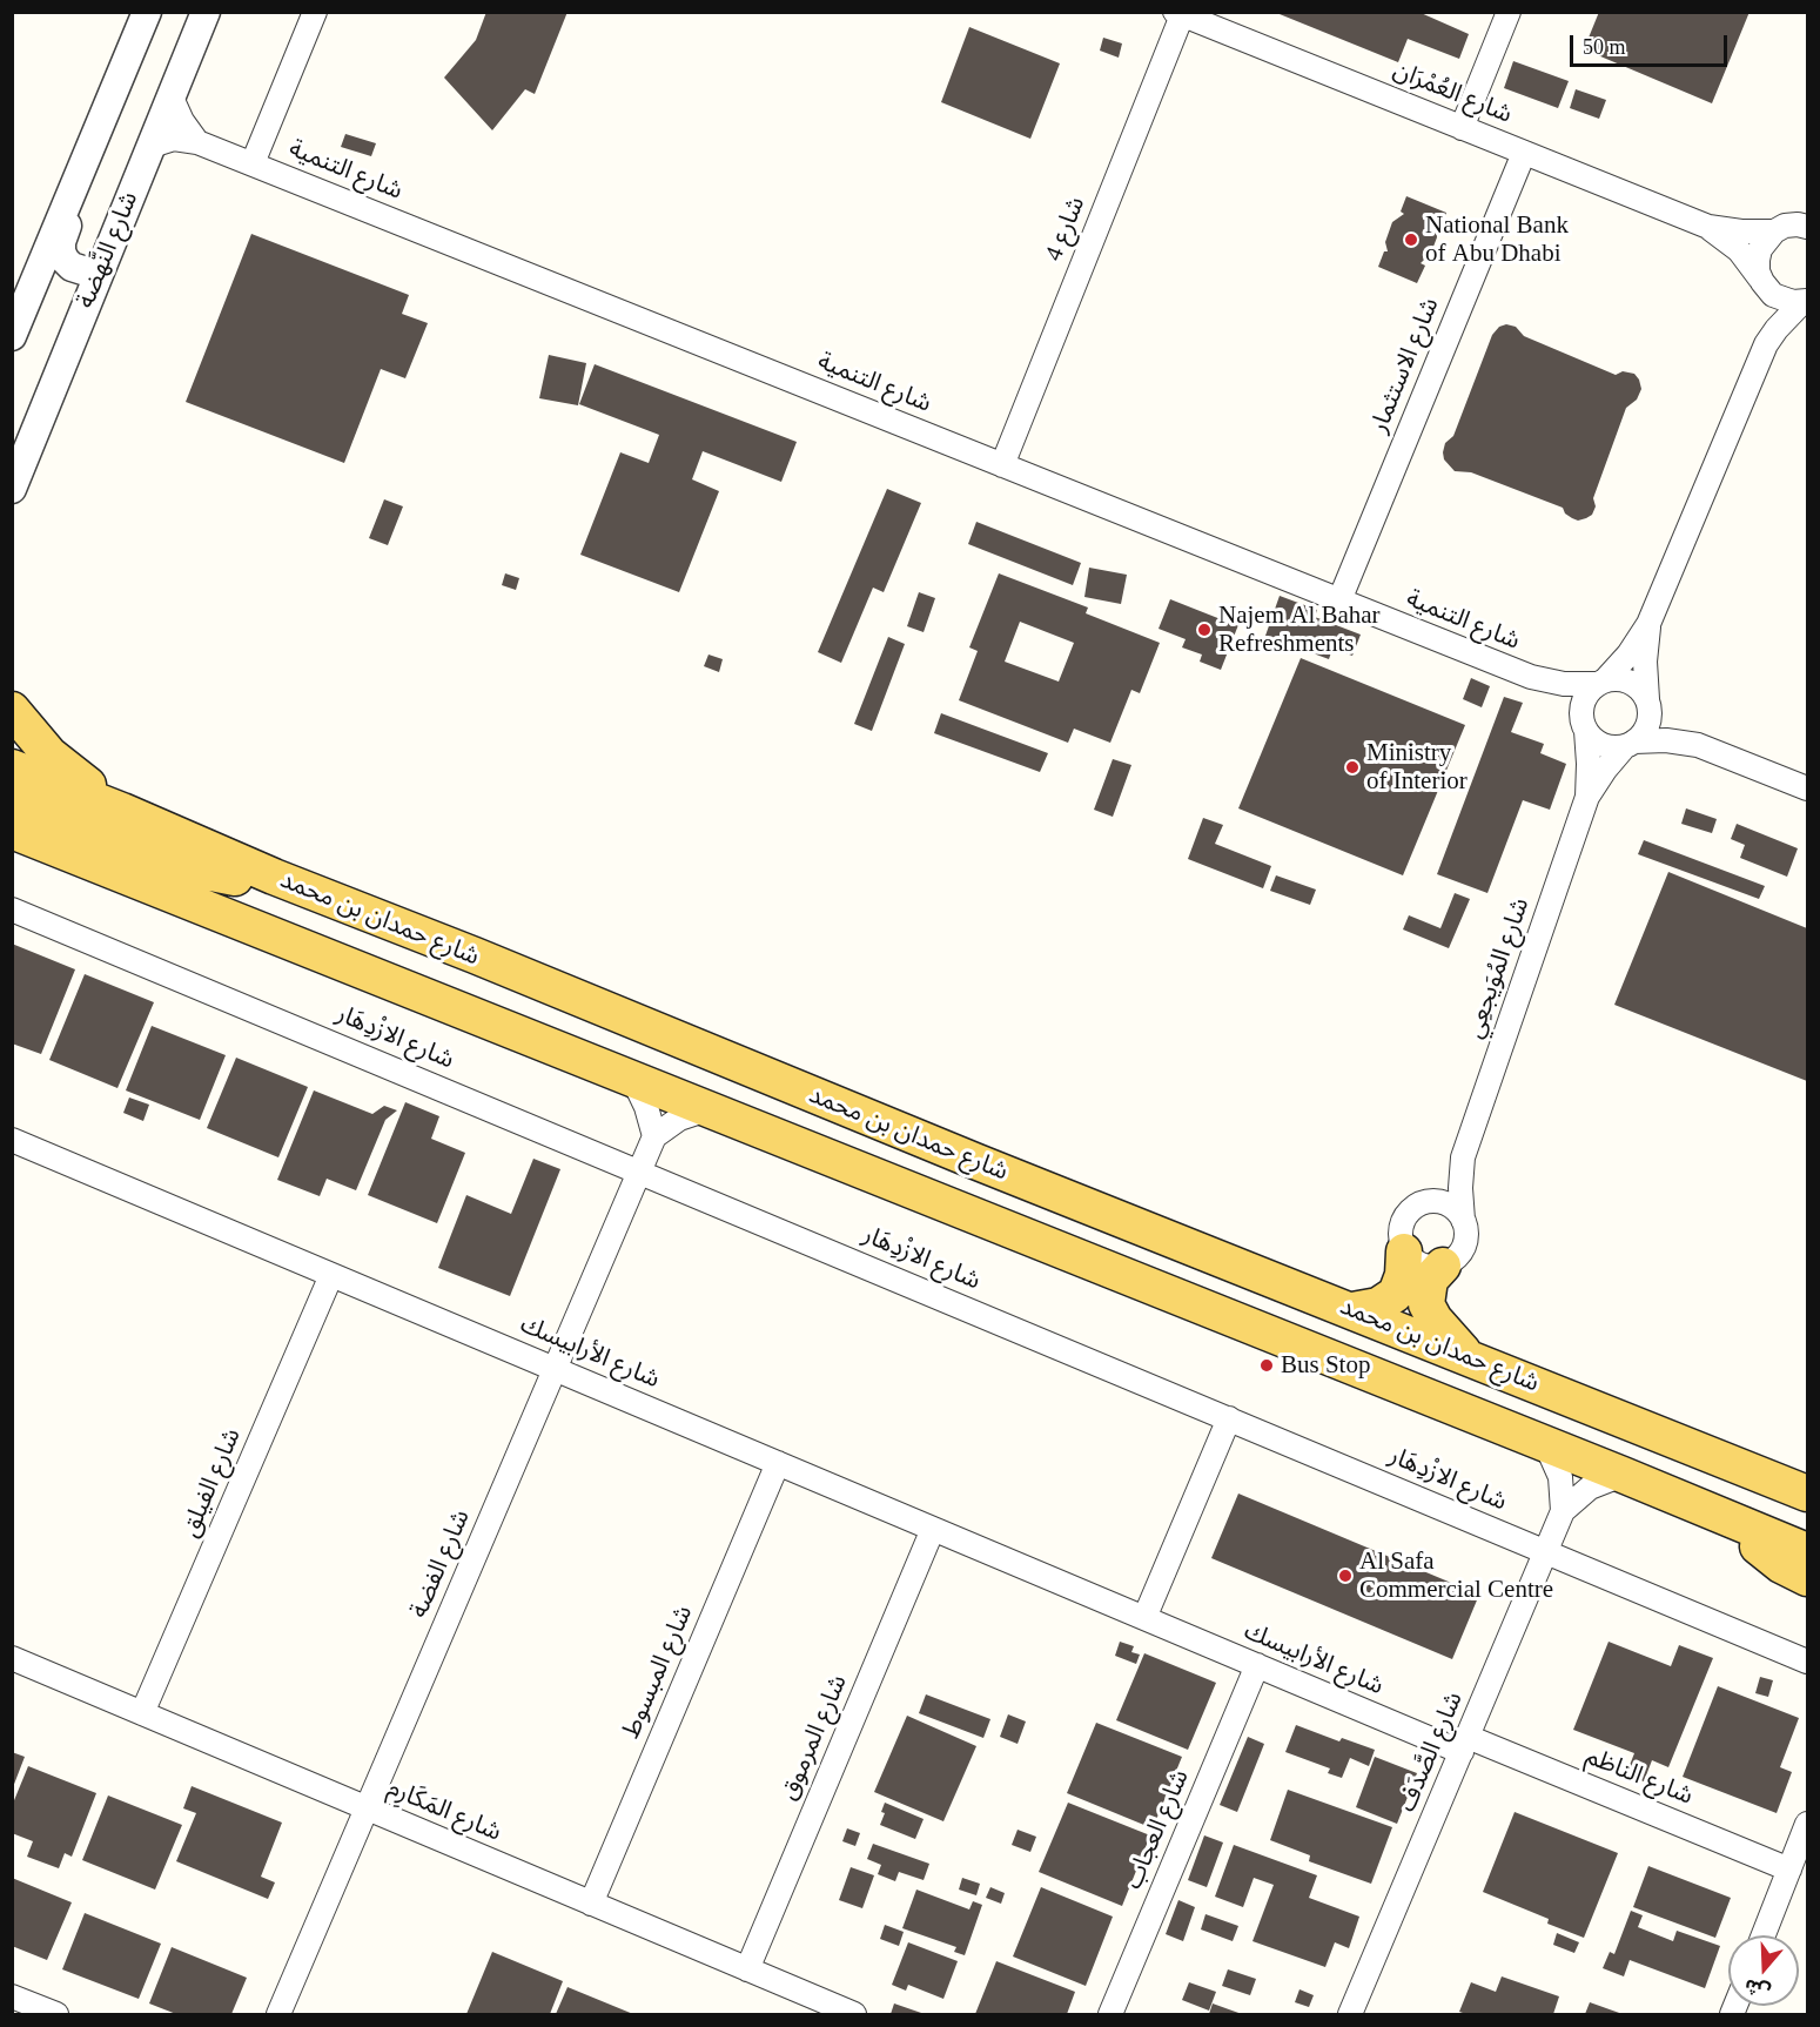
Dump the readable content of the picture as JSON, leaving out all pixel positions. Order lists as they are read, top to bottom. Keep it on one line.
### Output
{"streets":{"main road":["شارع حمدان بن محمد"],"street":["شارع العُمْرَان","شارع التنمية","شارع 4","شارع النَّهضة","شارع الاستثمار","شارع المُوَيجعِي","شارع الازْدِهَار","شارع الأرابيسك","شارع الفيلق","شارع الفضة","شارع المبسوط","شارع المرموق","شارع الصَّدَف","شارع الناظم","شارع المَكَارِم","شارع العجاب"]},"crossings":[["شارع العُمْرَان","شارع 4"],["شارع العُمْرَان","شارع الاستثمار"],["شارع التنمية","شارع 4"],["شارع التنمية","شارع النَّهضة"],["شارع التنمية","شارع الاستثمار"],["شارع التنمية","شارع المُوَيجعِي"],["شارع حمدان بن محمد","شارع الصَّدَف"],["شارع الازْدِهَار","شارع الفضة"],["شارع الازْدِهَار","شارع الصَّدَف"],["شارع الأرابيسك","شارع الفيلق"],["شارع الأرابيسك","شارع الفضة"],["شارع الأرابيسك","شارع المبسوط"],["شارع الأرابيسك","شارع المرموق"],["شارع الأرابيسك","شارع الصَّدَف"],["شارع الأرابيسك","شارع الناظم"],["شارع الأرابيسك","شارع العجاب"],["شارع الفيلق","شارع المَكَارِم"],["شارع الفضة","شارع المَكَارِم"],["شارع المبسوط","شارع المَكَارِم"],["شارع المرموق","شارع المَكَارِم"],["شارع الصَّدَف","شارع الناظم"]],"places":["National Bank of Abu Dhabi","Najem Al Bahar Refreshments","Ministry of Interior","Bus Stop","Al Safa Commercial Centre"],"scale_bar":"50 m","north":"bottom"}
